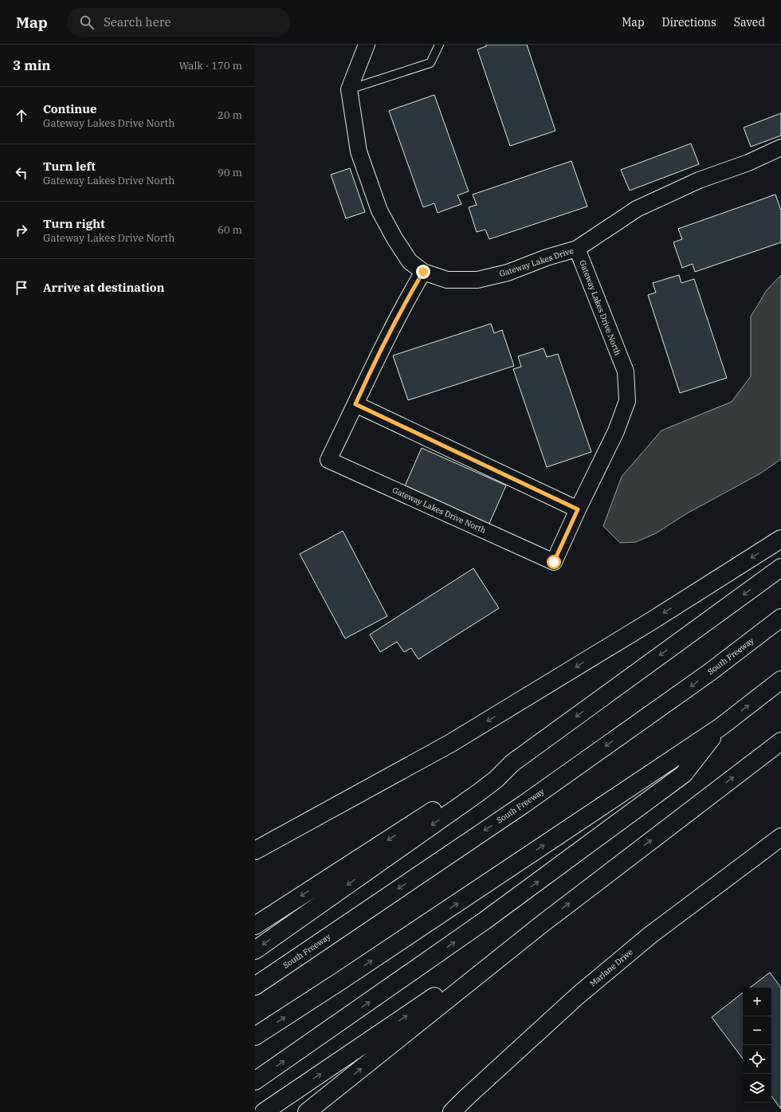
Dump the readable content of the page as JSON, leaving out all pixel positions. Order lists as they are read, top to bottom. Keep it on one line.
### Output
{"streets":{"main road":["South Freeway","Marlane Drive"],"street":["Gateway Lakes Drive","Gateway Lakes Drive North"]},"crossings":[["Gateway Lakes Drive","Gateway Lakes Drive North"]],"page":{"header":"Map","search":"Search here","nav":["Map","Directions","Saved"],"heading":["3 min","Walk · 170 m"],"list":[["Continue","Gateway Lakes Drive North","20 m"],["Turn left","Gateway Lakes Drive North","90 m"],["Turn right","Gateway Lakes Drive North","60 m"],"Arrive at destination"],"map_buttons":["+","−"]}}
